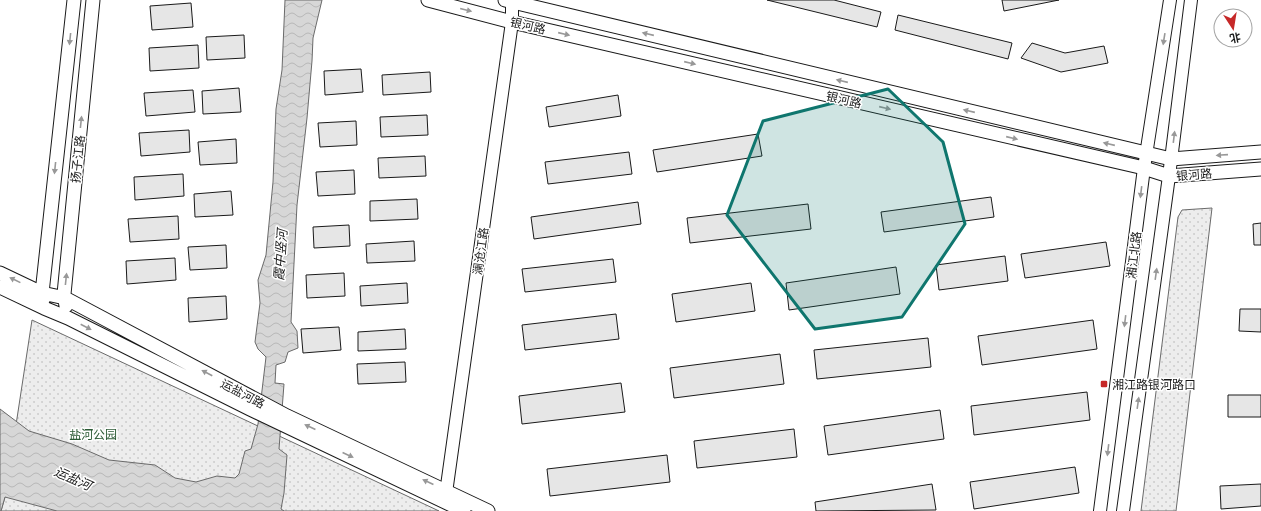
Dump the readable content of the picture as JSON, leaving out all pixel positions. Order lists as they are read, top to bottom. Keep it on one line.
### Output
{"streets":{"main road":["银河路","扬子江路","运盐河路"],"street":["澜沧江路","湘江北路"]},"crossings":[["银河路","澜沧江路"],["银河路","湘江北路"],["扬子江路","运盐河路"],["澜沧江路","运盐河路"]],"water":["霞中竖河","运盐河"],"parks":["盐河公园"],"places":{"transit":["湘江路银河路口"]},"north":"bottom"}
